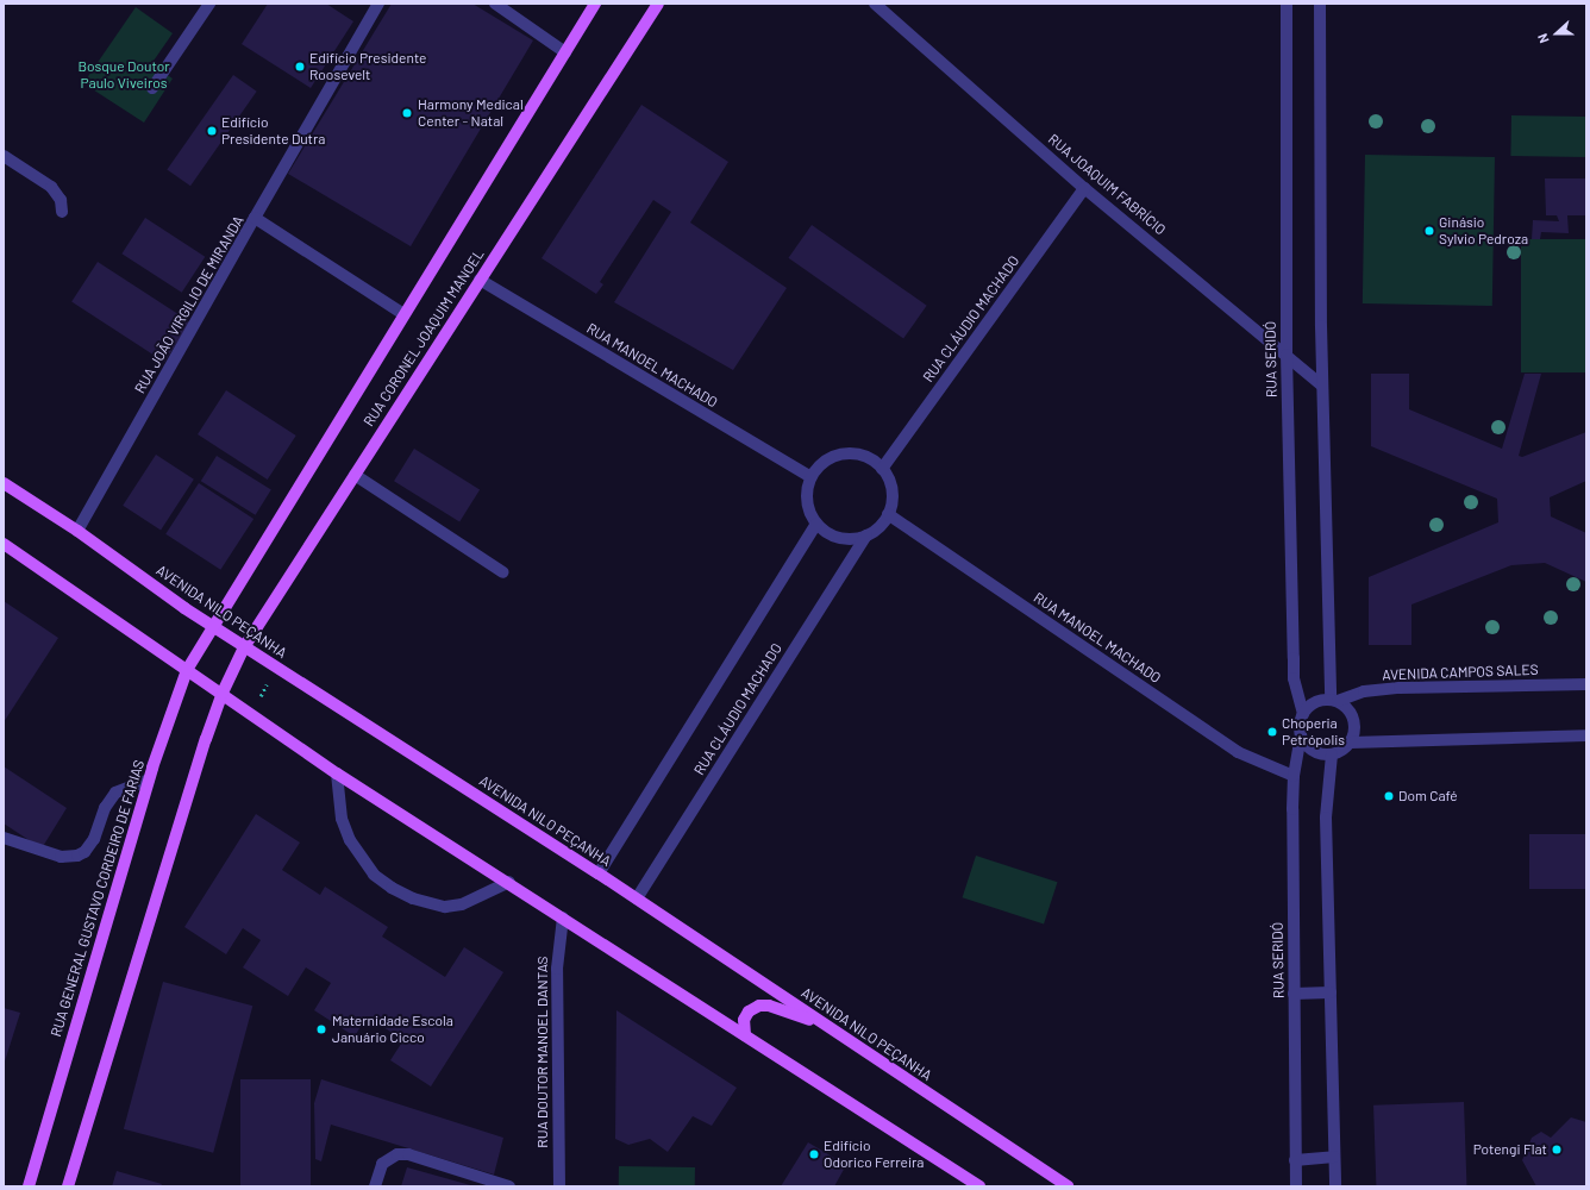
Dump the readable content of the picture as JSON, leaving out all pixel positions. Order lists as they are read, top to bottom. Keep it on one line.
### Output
{"streets":{"main road":["RUA CORONEL JOAQUIM MANOEL","AVENIDA NILO PEÇANHA","RUA GENERAL GUSTAVO CORDEIRO DE FARIAS"],"street":["RUA JOAQUIM FABRÍCIO","RUA JOÃO VIRGILIO DE MIRANDA","RUA CLÁUDIO MACHADO","RUA SERIDÓ","RUA MANOEL MACHADO","AVENIDA CAMPOS SALES","RUA DOUTOR MANOEL DANTAS"]},"crossings":[["RUA JOAQUIM FABRÍCIO","RUA CLÁUDIO MACHADO"],["RUA JOAQUIM FABRÍCIO","RUA SERIDÓ"],["RUA JOÃO VIRGILIO DE MIRANDA","RUA CORONEL JOAQUIM MANOEL"],["RUA JOÃO VIRGILIO DE MIRANDA","AVENIDA NILO PEÇANHA"],["RUA CLÁUDIO MACHADO","RUA MANOEL MACHADO"],["RUA CLÁUDIO MACHADO","AVENIDA NILO PEÇANHA"],["RUA CORONEL JOAQUIM MANOEL","RUA MANOEL MACHADO"],["RUA CORONEL JOAQUIM MANOEL","AVENIDA NILO PEÇANHA"],["RUA CORONEL JOAQUIM MANOEL","RUA GENERAL GUSTAVO CORDEIRO DE FARIAS"],["RUA SERIDÓ","RUA MANOEL MACHADO"],["RUA SERIDÓ","AVENIDA CAMPOS SALES"],["AVENIDA NILO PEÇANHA","RUA GENERAL GUSTAVO CORDEIRO DE FARIAS"]],"parks":["Bosque Doutor Paulo Viveiros"],"places":["Edifício Presidente Roosevelt","Harmony Medical Center - Natal","Edifício Presidente Dutra","Ginásio Sylvio Pedroza","Choperia Petrópolis","Dom Café","Maternidade Escola Januário Cicco","Potengi Flat","Edifício Odorico Ferreira"],"north":"left"}
